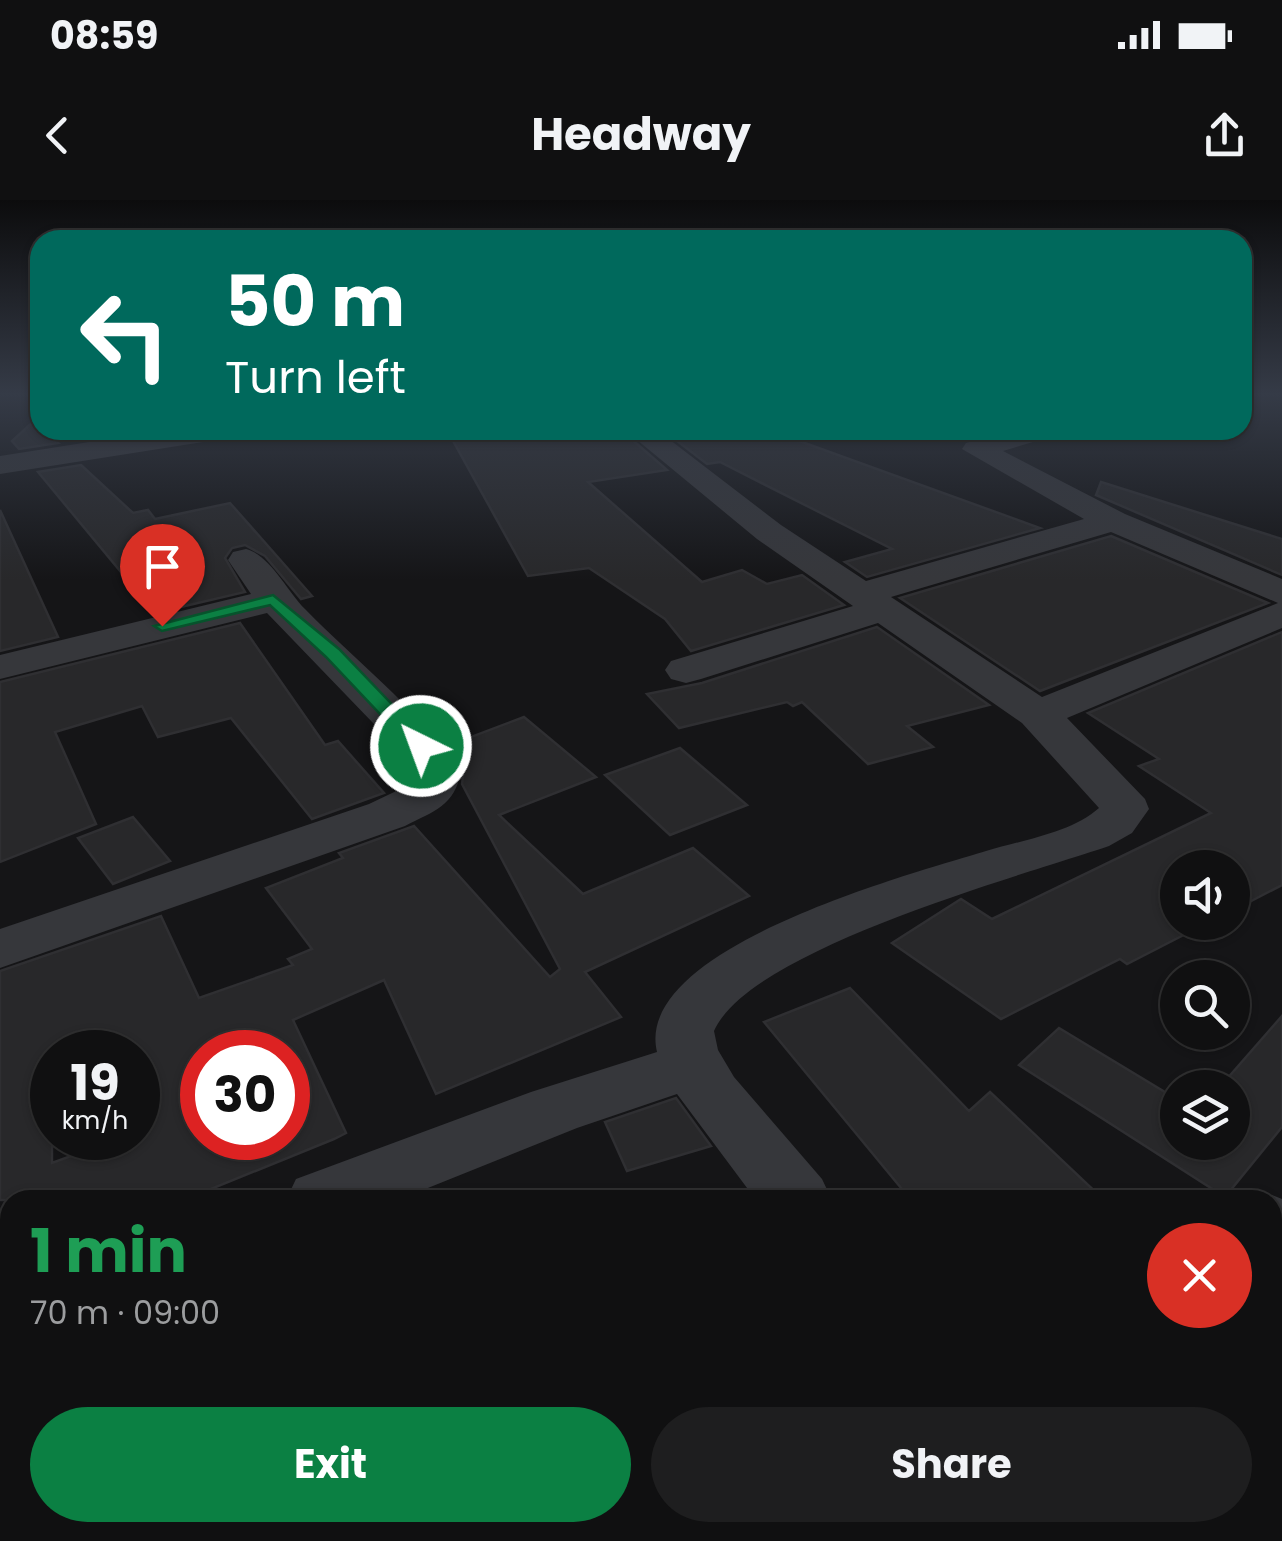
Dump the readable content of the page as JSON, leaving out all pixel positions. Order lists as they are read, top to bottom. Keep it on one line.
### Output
{"page":{"status":"08:59","header":"Headway","turn":["50 m","Turn left"],"speed":"19 km/h","limit":"30","heading":["1 min","70 m · 09:00"],"buttons":["Exit","Share"]}}
